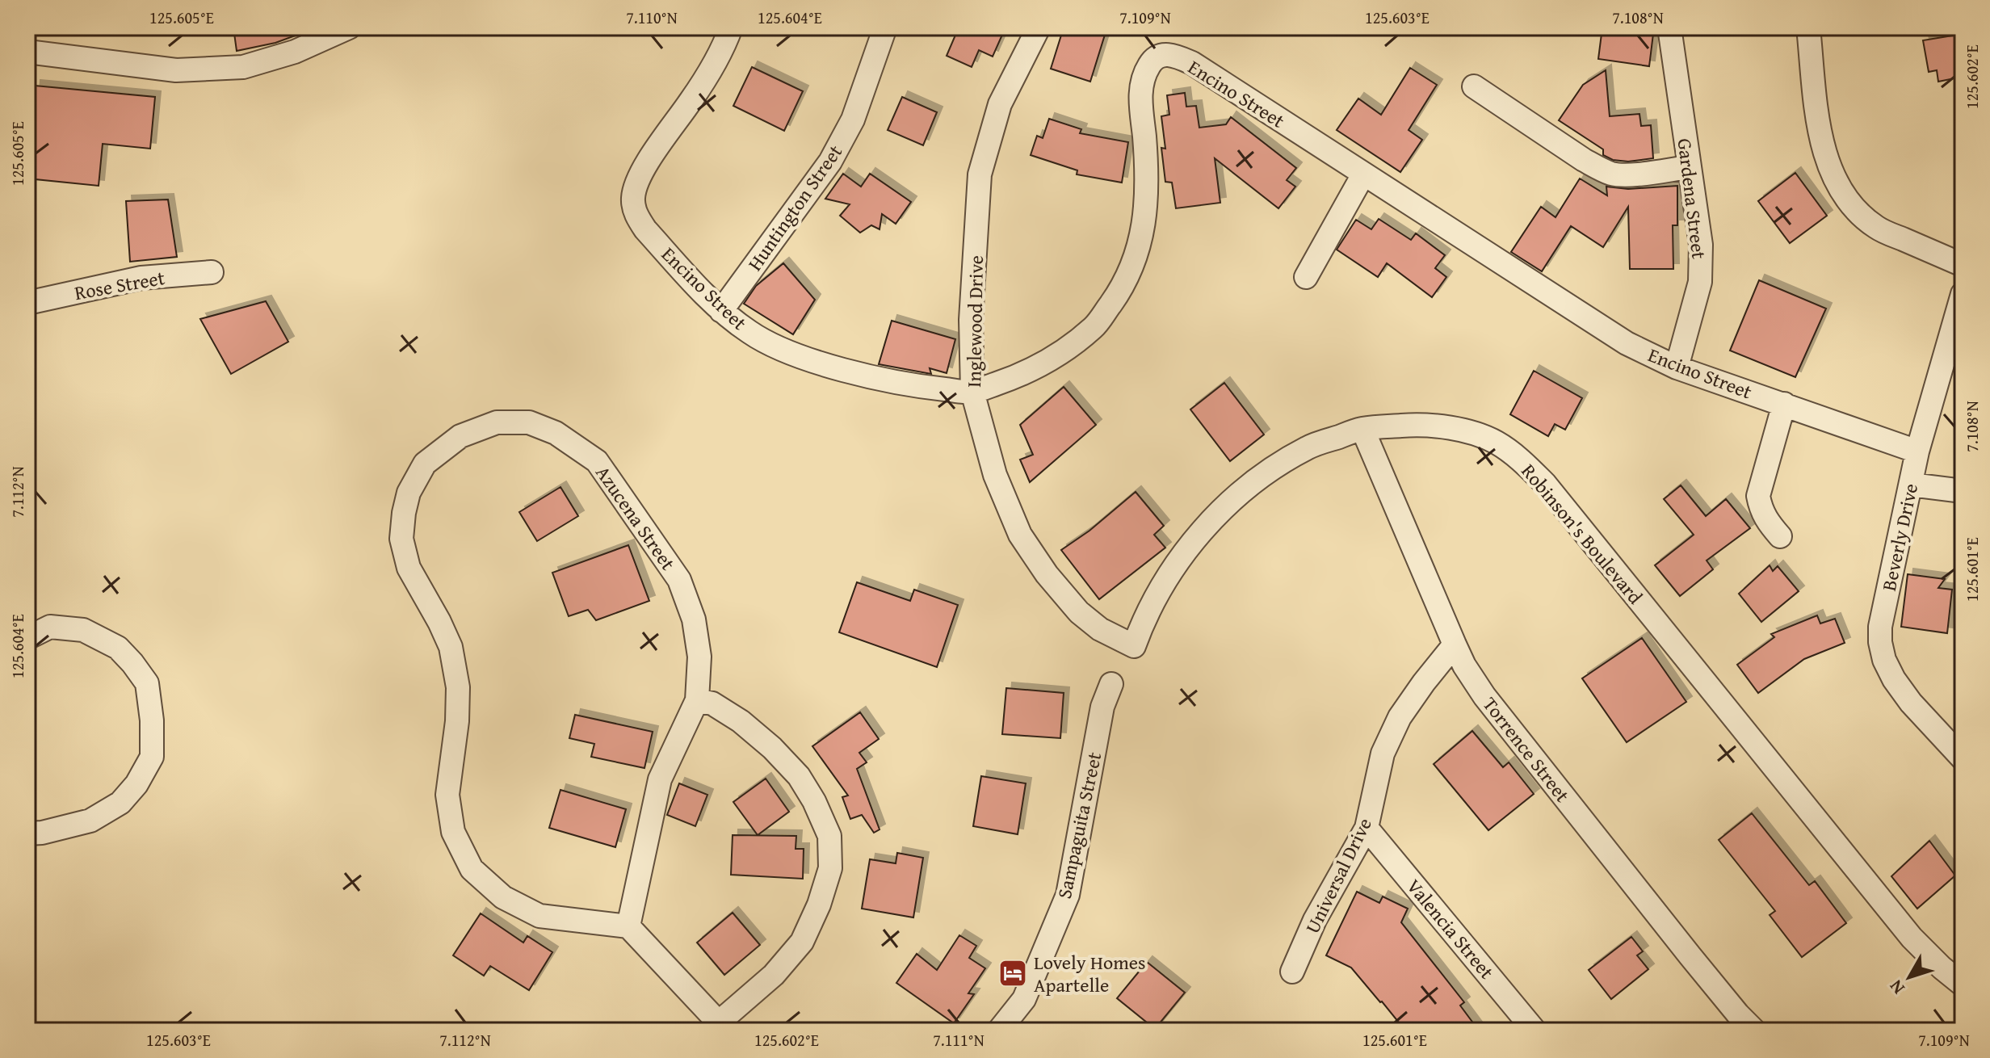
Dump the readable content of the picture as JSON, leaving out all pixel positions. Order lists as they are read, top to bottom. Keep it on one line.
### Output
{"streets":{"street":["Encino Street","Gardena Street","Huntington Street","Rose Street","Inglewood Drive","Azucena Street","Robinson's Boulevard","Beverly Drive","Torrence Street","Sampaguita Street","Universal Drive","Valencia Street"]},"crossings":[["Encino Street","Gardena Street"],["Encino Street","Huntington Street"],["Encino Street","Inglewood Drive"],["Encino Street","Beverly Drive"],["Inglewood Drive","Robinson's Boulevard"],["Robinson's Boulevard","Torrence Street"],["Torrence Street","Universal Drive"],["Universal Drive","Valencia Street"]],"places":{"hotel":["Lovely Homes Apartelle"]},"north":"bottom left","coordinates":["125.605°E","7.110°N","125.604°E","7.109°N","125.603°E","7.108°N","125.602°E","7.112°N","125.601°E","7.111°N"]}
